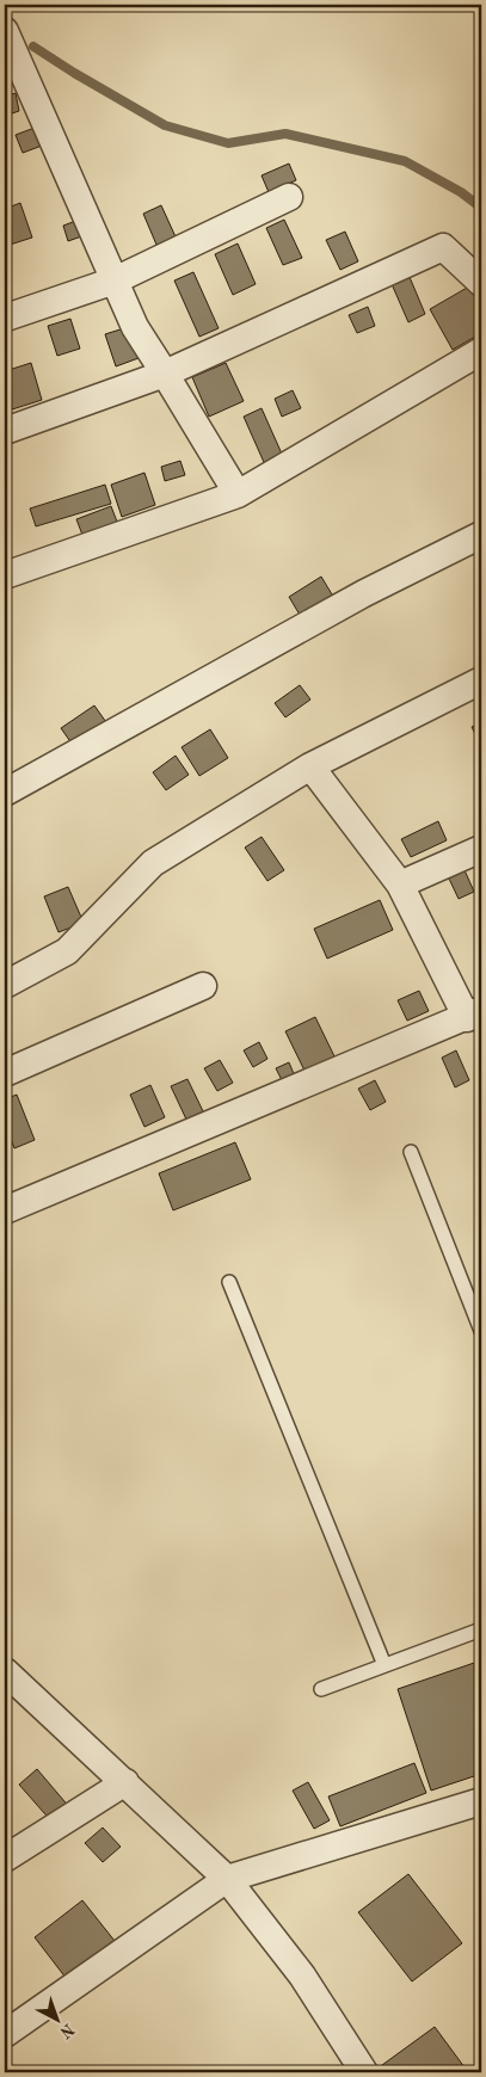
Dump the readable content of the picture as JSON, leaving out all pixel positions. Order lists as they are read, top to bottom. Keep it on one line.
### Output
{"north":"bottom right"}
